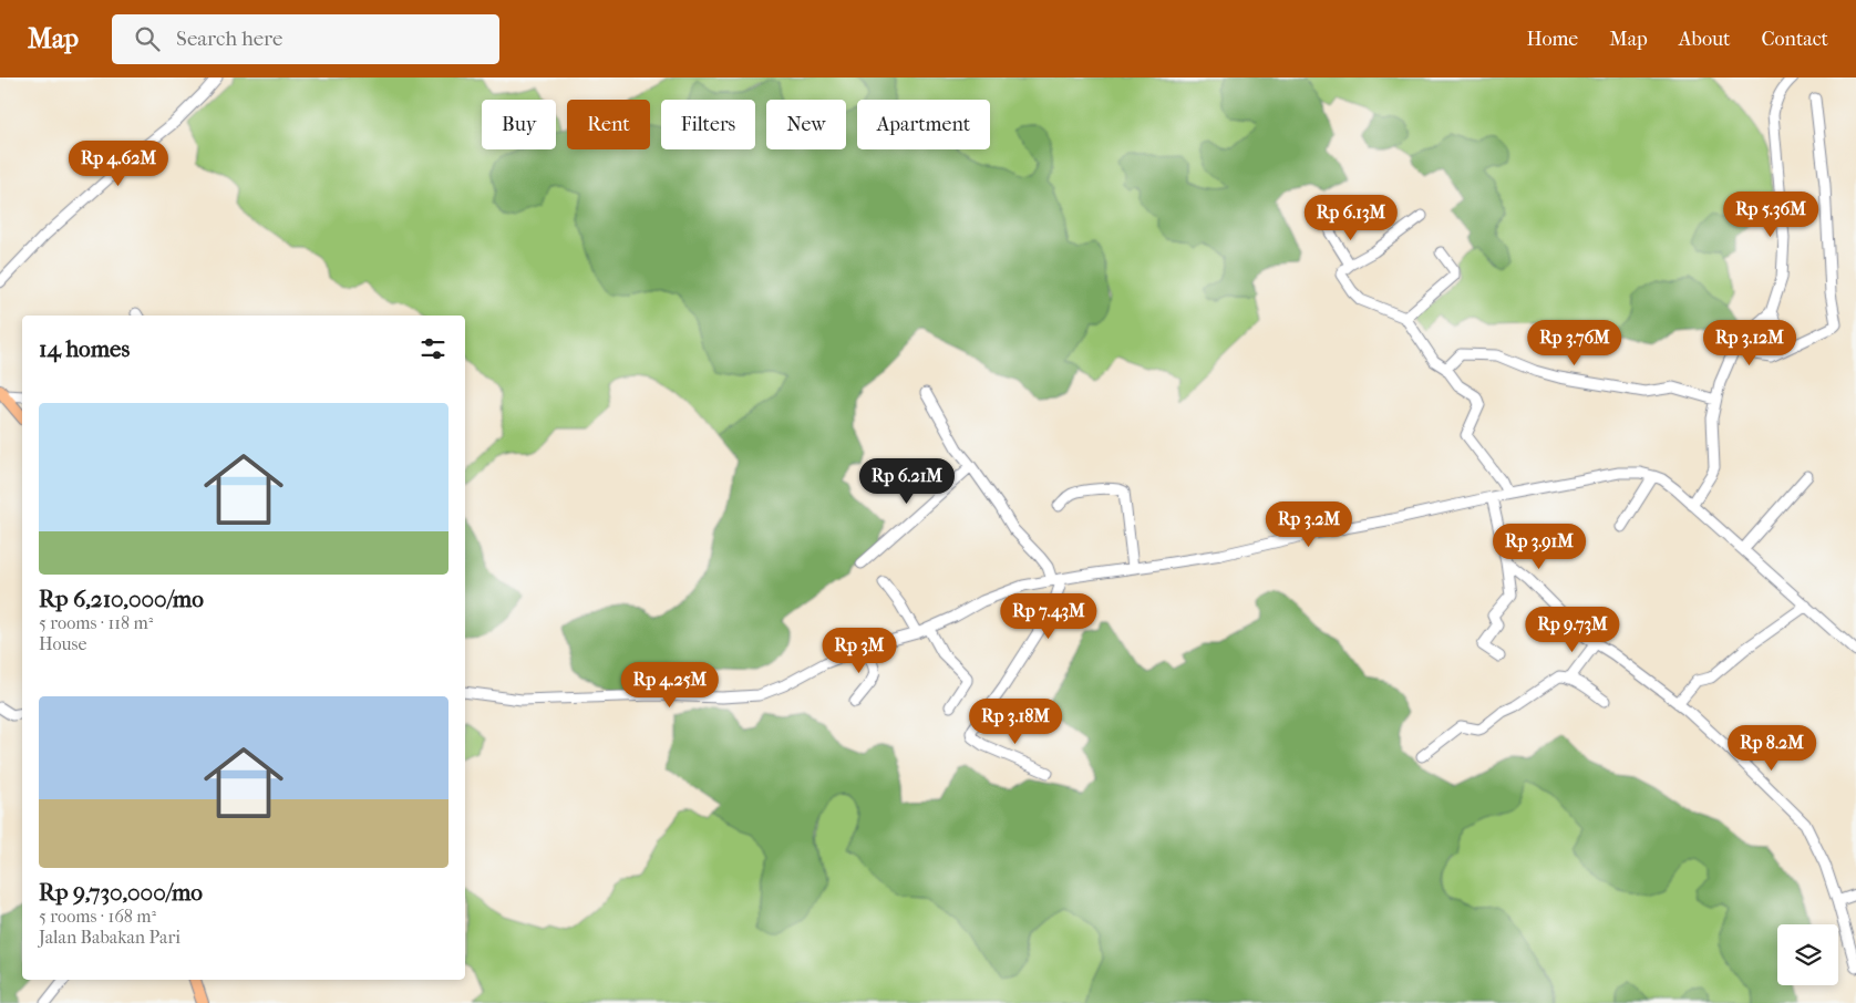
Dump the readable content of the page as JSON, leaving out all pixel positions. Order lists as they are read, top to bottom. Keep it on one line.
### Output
{"page":{"header":"Map","search":"Search here","nav":["Home","Map","About","Contact"],"chip":["Buy","Rent","Filters","New","Apartment"],"price":["Rp 4.62M","Rp 5.36M","Rp 6.13M","Rp 3.76M","Rp 3.12M","Rp 6.21M","Rp 3.2M","Rp 3.91M","Rp 7.43M","Rp 9.73M","Rp 3M","Rp 4.25M","Rp 3.18M","Rp 8.2M"],"heading":"14 homes","list":[{"name":"Rp 6,210,000/mo","note":"5 rooms · 118 m² · House"},{"name":"Rp 9,730,000/mo","note":"5 rooms · 168 m² · Jalan Babakan Pari"}]}}
